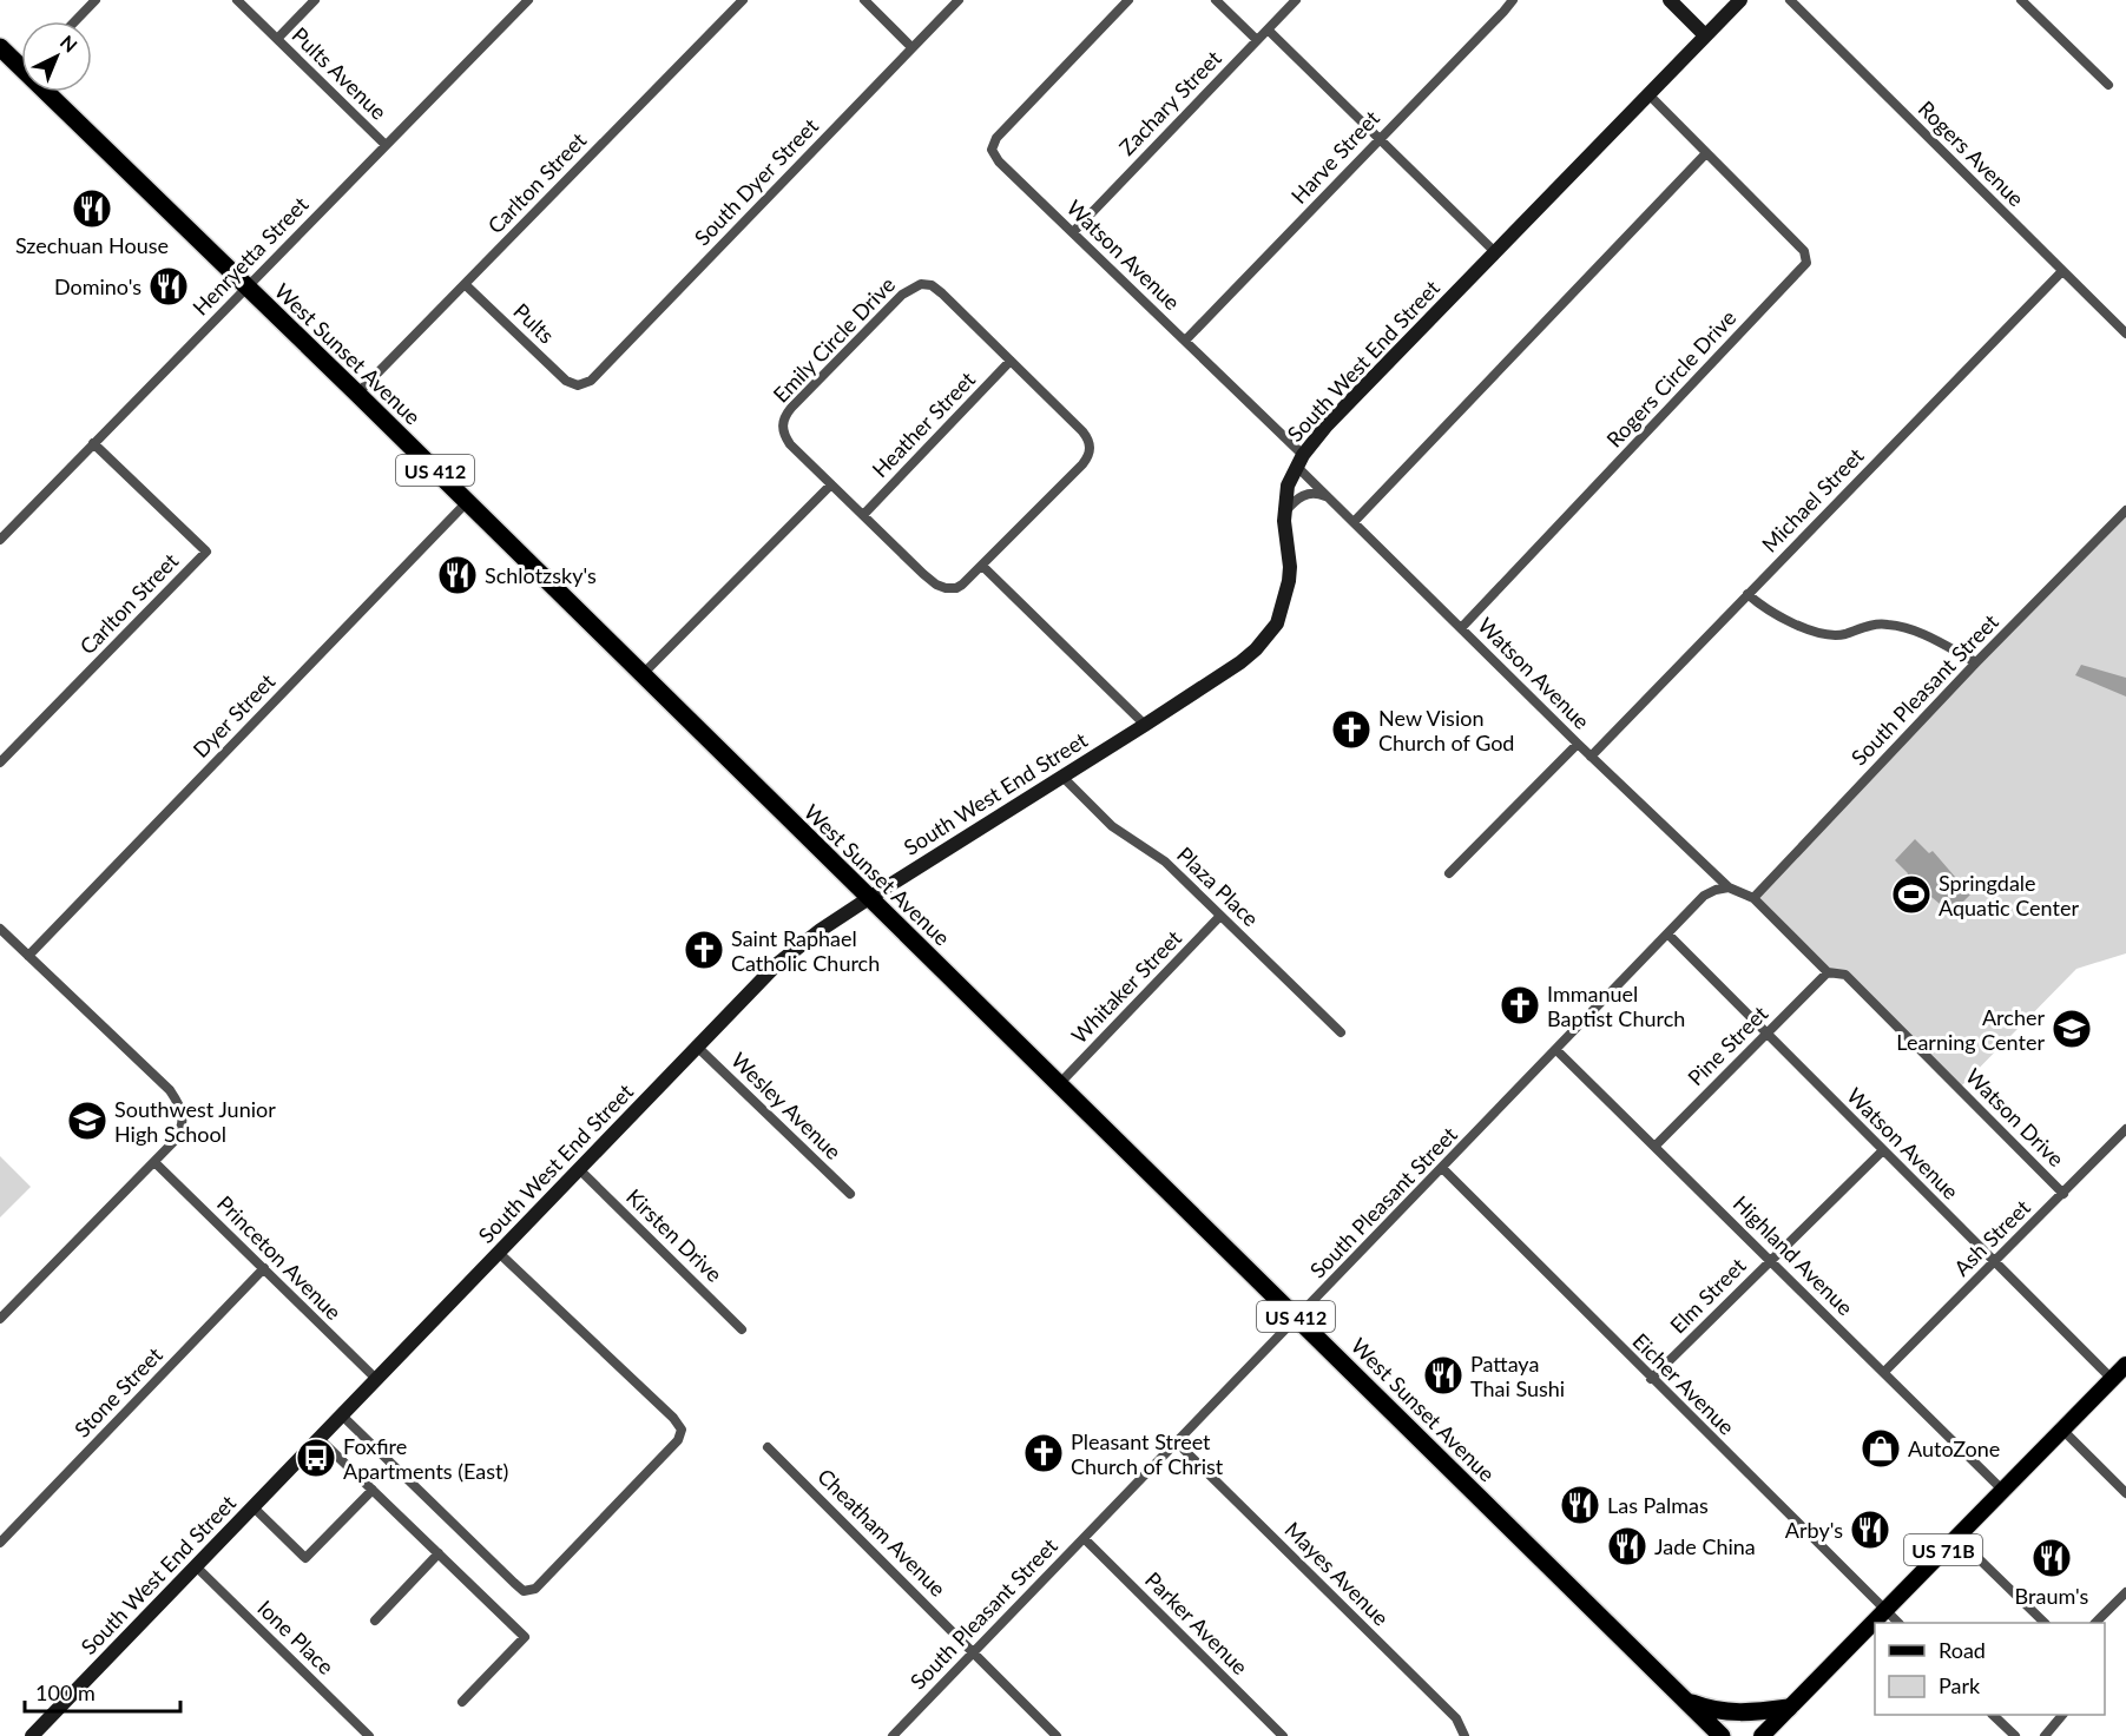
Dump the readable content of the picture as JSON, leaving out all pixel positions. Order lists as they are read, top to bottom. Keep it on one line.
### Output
{"streets":{"highway":["West Sunset Avenue","US 412"],"main road":["US 71B"],"street":["Pults Avenue","Zachary Street","Rogers Avenue","Harve Street","South Dyer Street","Carlton Street","Watson Avenue","Henryetta Street","Pults","Emily Circle Drive","South West End Street","Rogers Circle Drive","Heather Street","Michael Street","South Pleasant Street","Dyer Street","Plaza Place","Whitaker Street","Pine Street","Wesley Avenue","Watson Drive","Kirsten Drive","Ash Street","Highland Avenue","Princeton Avenue","Elm Street","Eicher Avenue","Stone Street","Cheatham Avenue","Mayes Avenue","Parker Avenue","Ione Place"]},"crossings":[["Pults Avenue","Henryetta Street"],["Zachary Street","Watson Avenue"],["Rogers Avenue","Michael Street"],["Harve Street","Watson Avenue"],["South Dyer Street","Pults"],["Carlton Street","Henryetta Street"],["Carlton Street","Pults"],["Carlton Street","West Sunset Avenue"],["Watson Avenue","South West End Street"],["Watson Avenue","Rogers Circle Drive"],["Watson Avenue","Michael Street"],["Watson Avenue","South Pleasant Street"],["Watson Avenue","Pine Street"],["Watson Avenue","Watson Drive"],["Watson Avenue","Ash Street"],["Watson Avenue","Elm Street"],["Watson Avenue","US 71B"],["Henryetta Street","West Sunset Avenue"],["Emily Circle Drive","Heather Street"],["West Sunset Avenue","South West End Street"],["West Sunset Avenue","South Pleasant Street"],["West Sunset Avenue","Dyer Street"],["West Sunset Avenue","Whitaker Street"],["South West End Street","Rogers Circle Drive"],["South West End Street","Plaza Place"],["South West End Street","Wesley Avenue"],["South West End Street","Kirsten Drive"],["South West End Street","Princeton Avenue"],["South West End Street","Ione Place"],["South Pleasant Street","Watson Drive"],["South Pleasant Street","Highland Avenue"],["South Pleasant Street","Eicher Avenue"],["South Pleasant Street","Cheatham Avenue"],["South Pleasant Street","Mayes Avenue"],["South Pleasant Street","Parker Avenue"],["Plaza Place","Whitaker Street"],["Pine Street","Watson Drive"],["Pine Street","Highland Avenue"],["Watson Drive","Ash Street"],["Ash Street","Highland Avenue"],["Highland Avenue","Elm Street"],["Highland Avenue","US 71B"],["Princeton Avenue","Stone Street"],["Elm Street","Eicher Avenue"],["Eicher Avenue","US 71B"]],"places":{"restaurant":["Szechuan House","Domino's","Schlotzsky's","Pattaya Thai Sushi","Las Palmas","Arby's","Jade China","Braum's"],"church":["New Vision Church of God","Saint Raphael Catholic Church","Immanuel Baptist Church","Pleasant Street Church of Christ"],"sports":["Springdale Aquatic Center"],"school or university":["Archer Learning Center","Southwest Junior High School"],"shop":["AutoZone"],"bus stop":["Foxfire Apartments (East)"]},"legend":["Road","Park"],"scale_bar":"100 m","north":"top right"}
